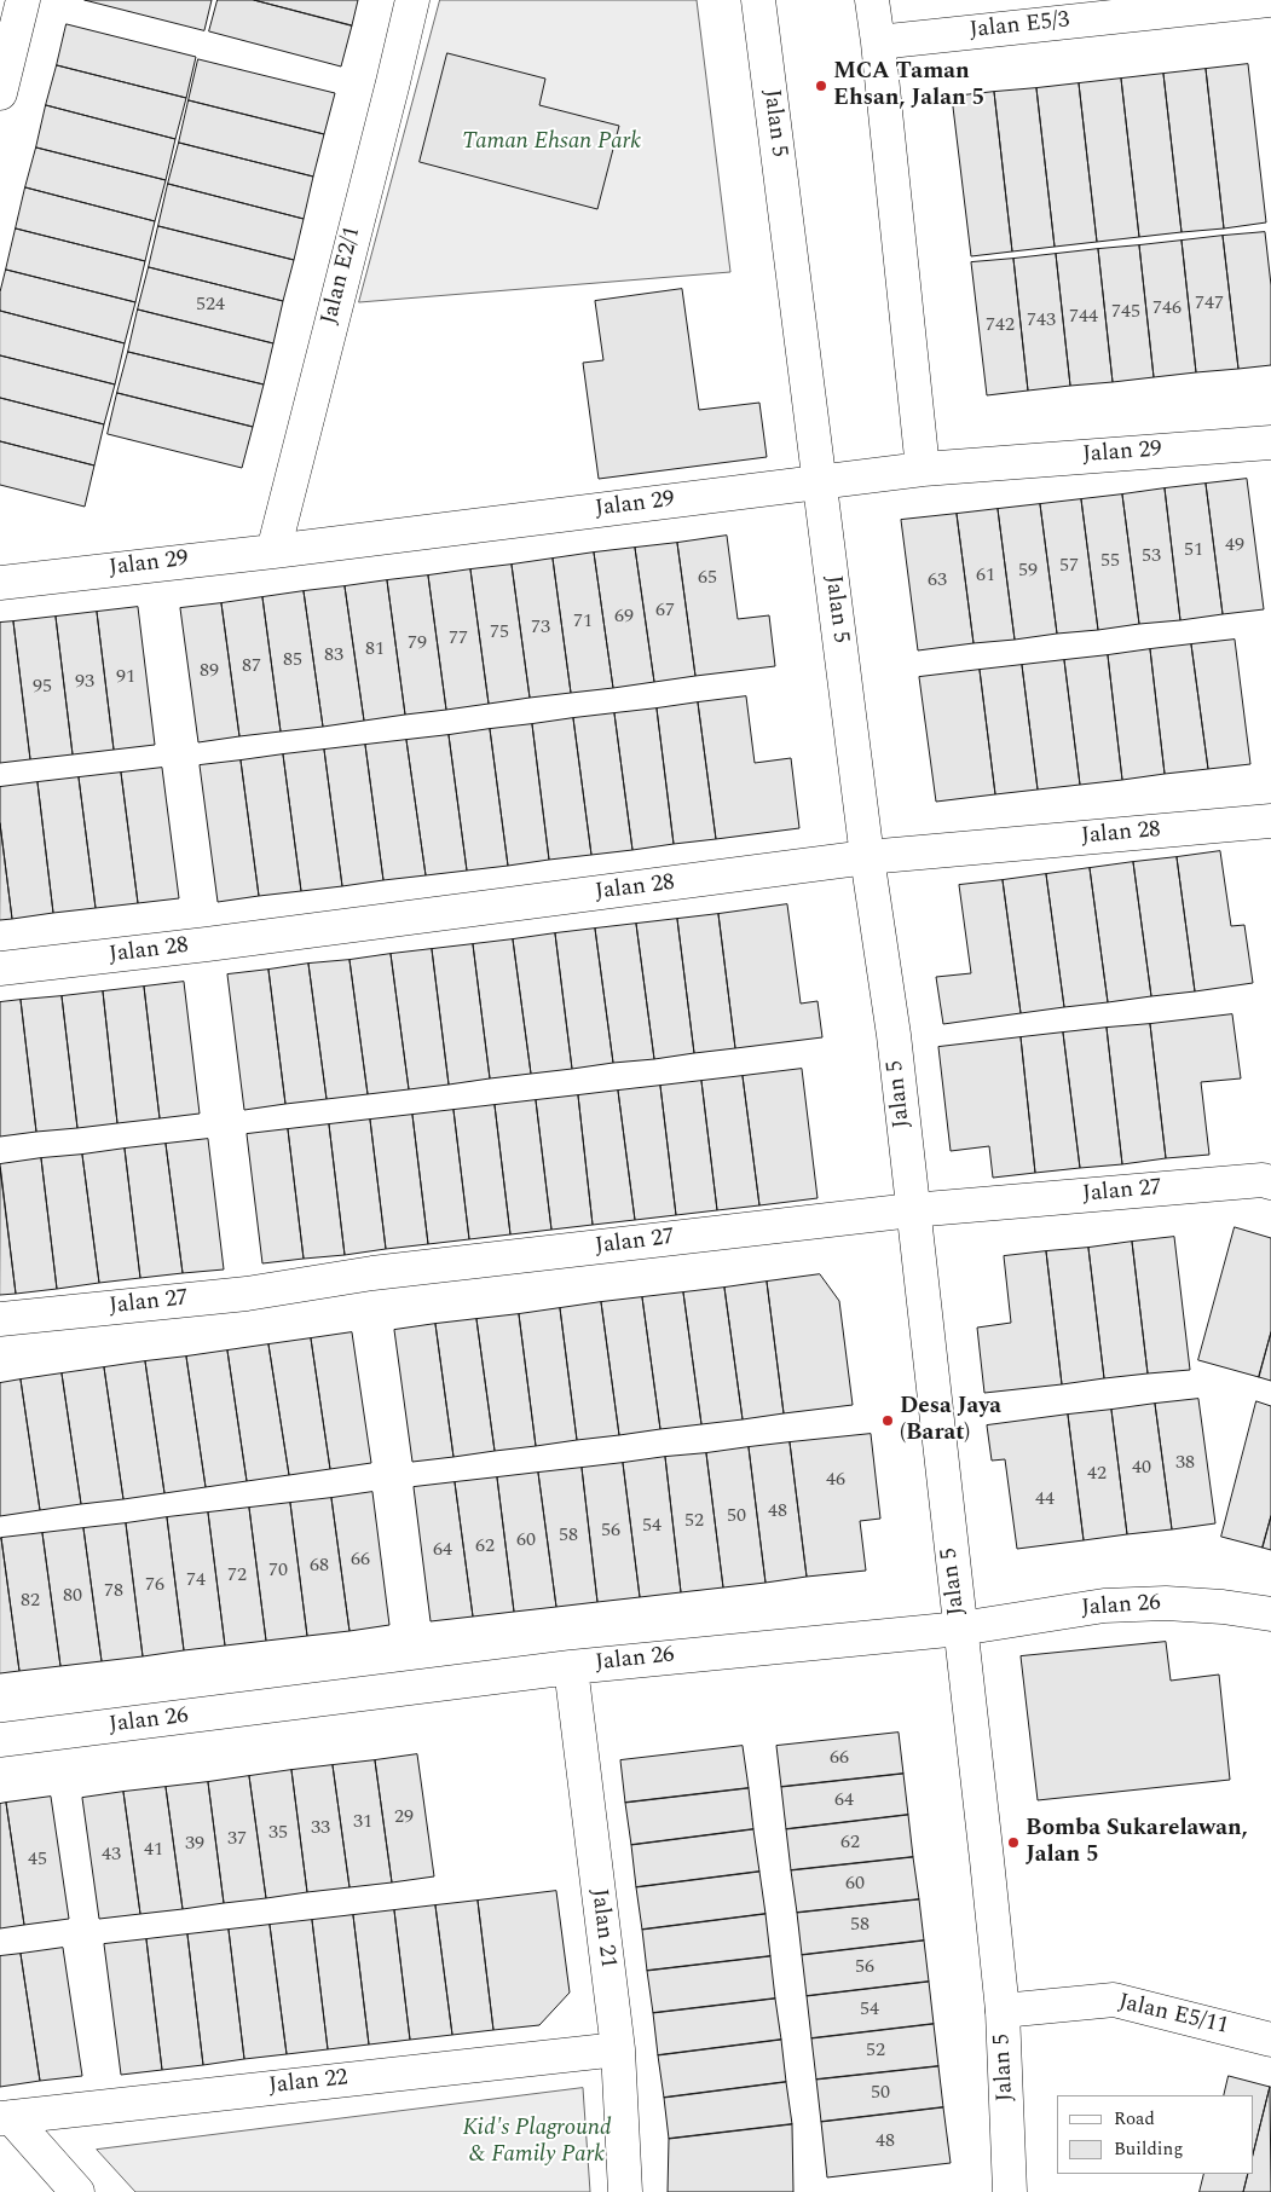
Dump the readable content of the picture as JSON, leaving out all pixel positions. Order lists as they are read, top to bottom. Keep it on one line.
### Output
{"streets":{"street":["Jalan E5/3","Jalan 5","Jalan E2/1","Jalan 29","Jalan 28","Jalan 27","Jalan 26","Jalan 21","Jalan E5/11","Jalan 22"]},"crossings":[["Jalan 5","Jalan 29"],["Jalan 5","Jalan 28"],["Jalan 5","Jalan 27"],["Jalan 5","Jalan 26"],["Jalan 5","Jalan E5/11"],["Jalan E2/1","Jalan 29"],["Jalan 26","Jalan 21"],["Jalan 21","Jalan 22"]],"parks":["Taman Ehsan Park","Kid's Plaground & Family Park"],"places":["MCA Taman Ehsan, Jalan 5","Desa Jaya (Barat)","Bomba Sukarelawan, Jalan 5"],"house_numbers":["747","524","746","745","744","743","742","49","51","53","55","57","59","61","65","63","67","69","71","73","75","77","79","81","83","85","87","89","91","93","95","38","40","42","46","44","48","50","52","54","56","58","60","62","64","66","68","70","72","74","76","78","80","82","66","64","29","31","33","35","37","62","39","41","43","45","60","58","56","54","52","50","48"],"legend":["Road","Building"]}
